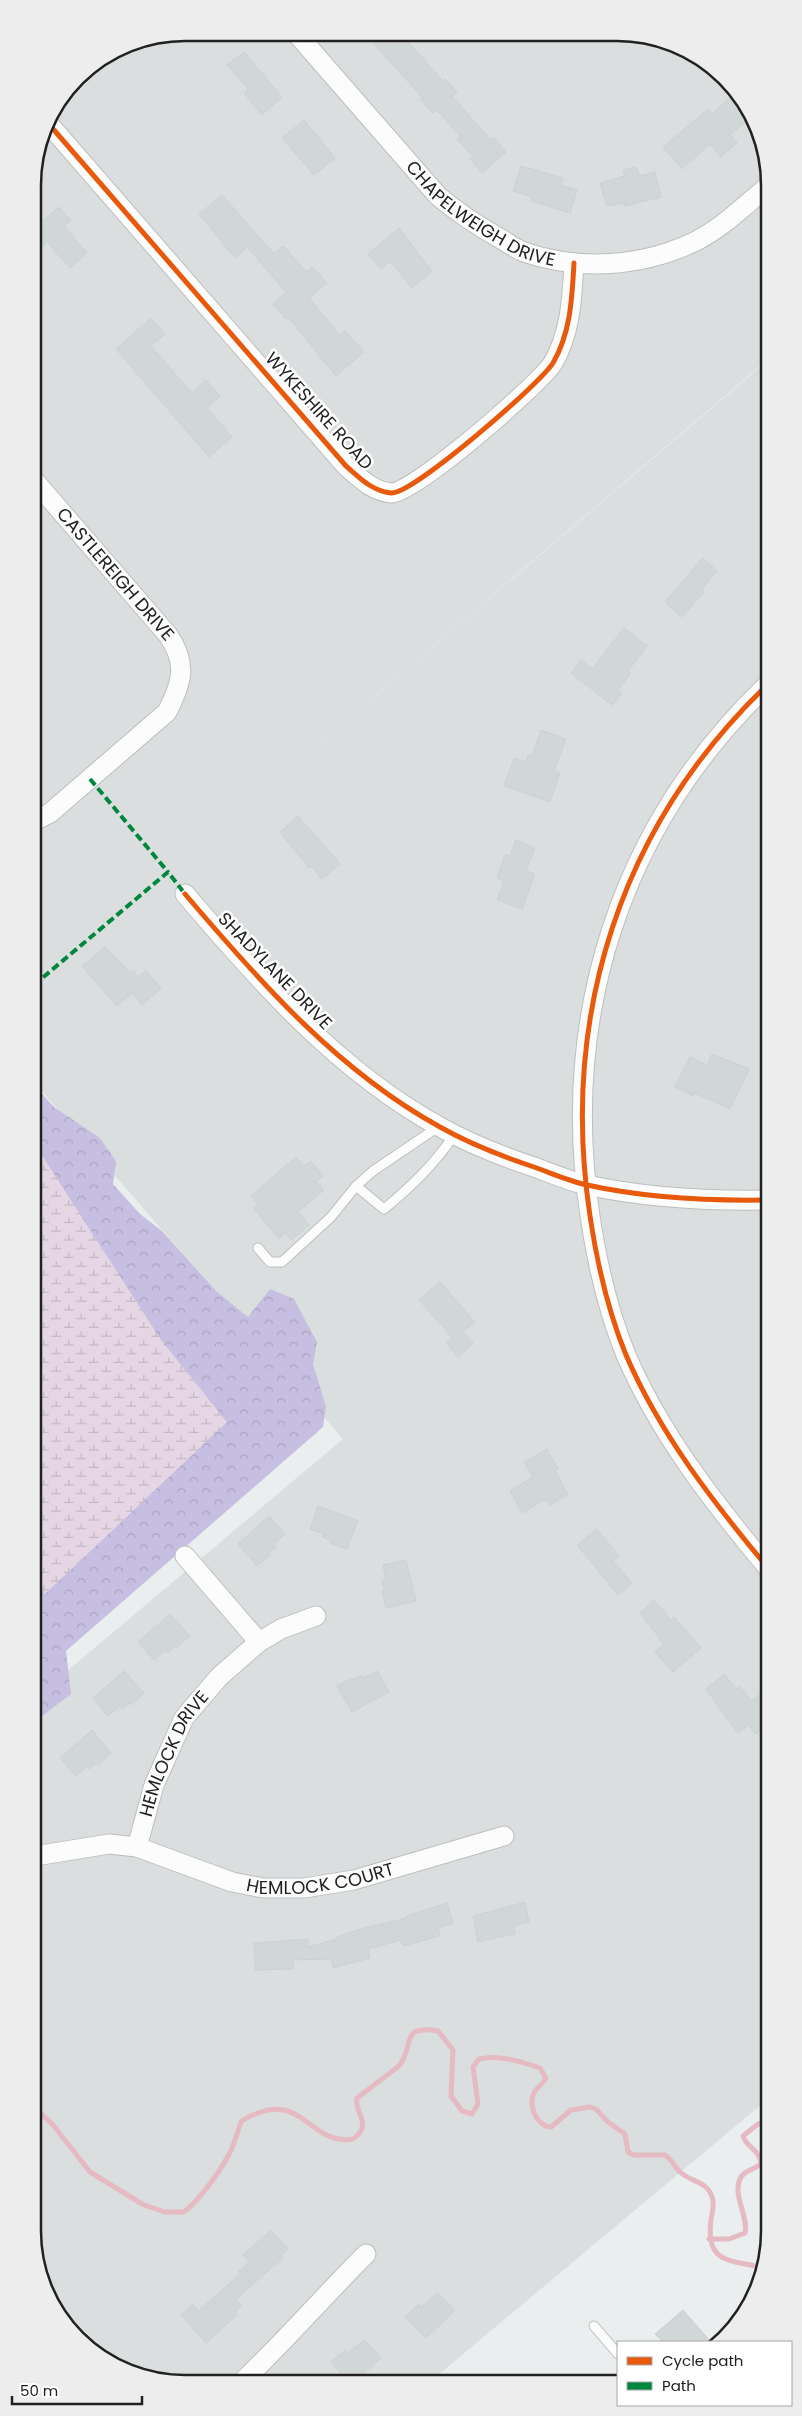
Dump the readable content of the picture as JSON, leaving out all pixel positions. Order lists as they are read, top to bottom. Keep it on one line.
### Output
{"streets":{"street":["CHAPELWEIGH DRIVE","WYKESHIRE ROAD","CASTLEREIGH DRIVE","SHADYLANE DRIVE","HEMLOCK DRIVE","HEMLOCK COURT"]},"crossings":[["CHAPELWEIGH DRIVE","WYKESHIRE ROAD"],["HEMLOCK DRIVE","HEMLOCK COURT"]],"legend":["Cycle path","Path"],"scale_bar":"50 m"}
